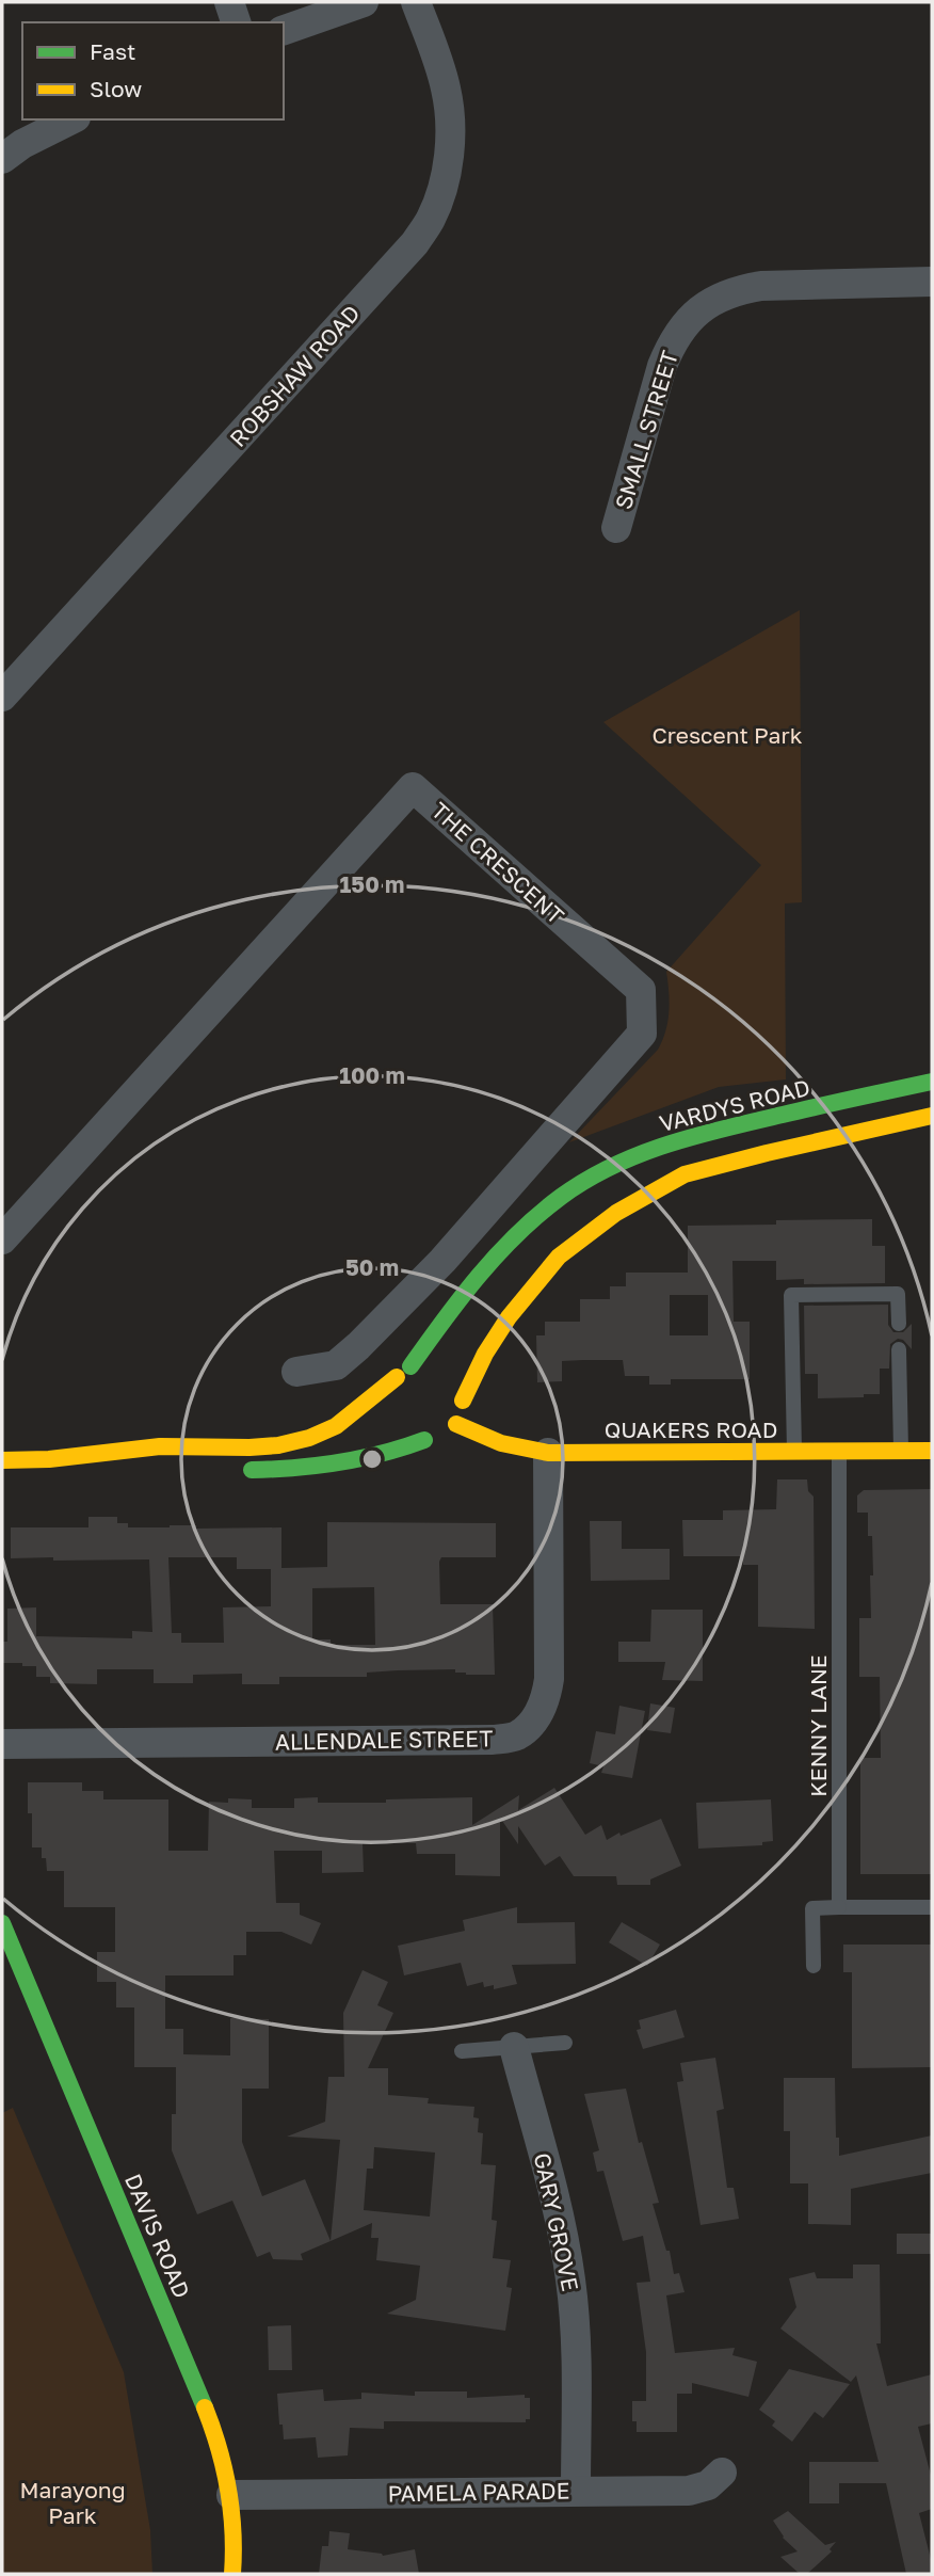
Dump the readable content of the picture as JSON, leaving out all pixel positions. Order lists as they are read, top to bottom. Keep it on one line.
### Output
{"streets":{"main road":["VARDYS ROAD","QUAKERS ROAD","DAVIS ROAD"],"street":["ROBSHAW ROAD","SMALL STREET","THE CRESCENT","ALLENDALE STREET","GARY GROVE","PAMELA PARADE"],"lane":["KENNY LANE"]},"crossings":[["QUAKERS ROAD","KENNY LANE"],["QUAKERS ROAD","ALLENDALE STREET"],["GARY GROVE","PAMELA PARADE"],["DAVIS ROAD","PAMELA PARADE"]],"parks":["Crescent Park","Marayong Park"],"legend":["Fast","Slow"],"rings":["150 m","100 m","50 m"]}
